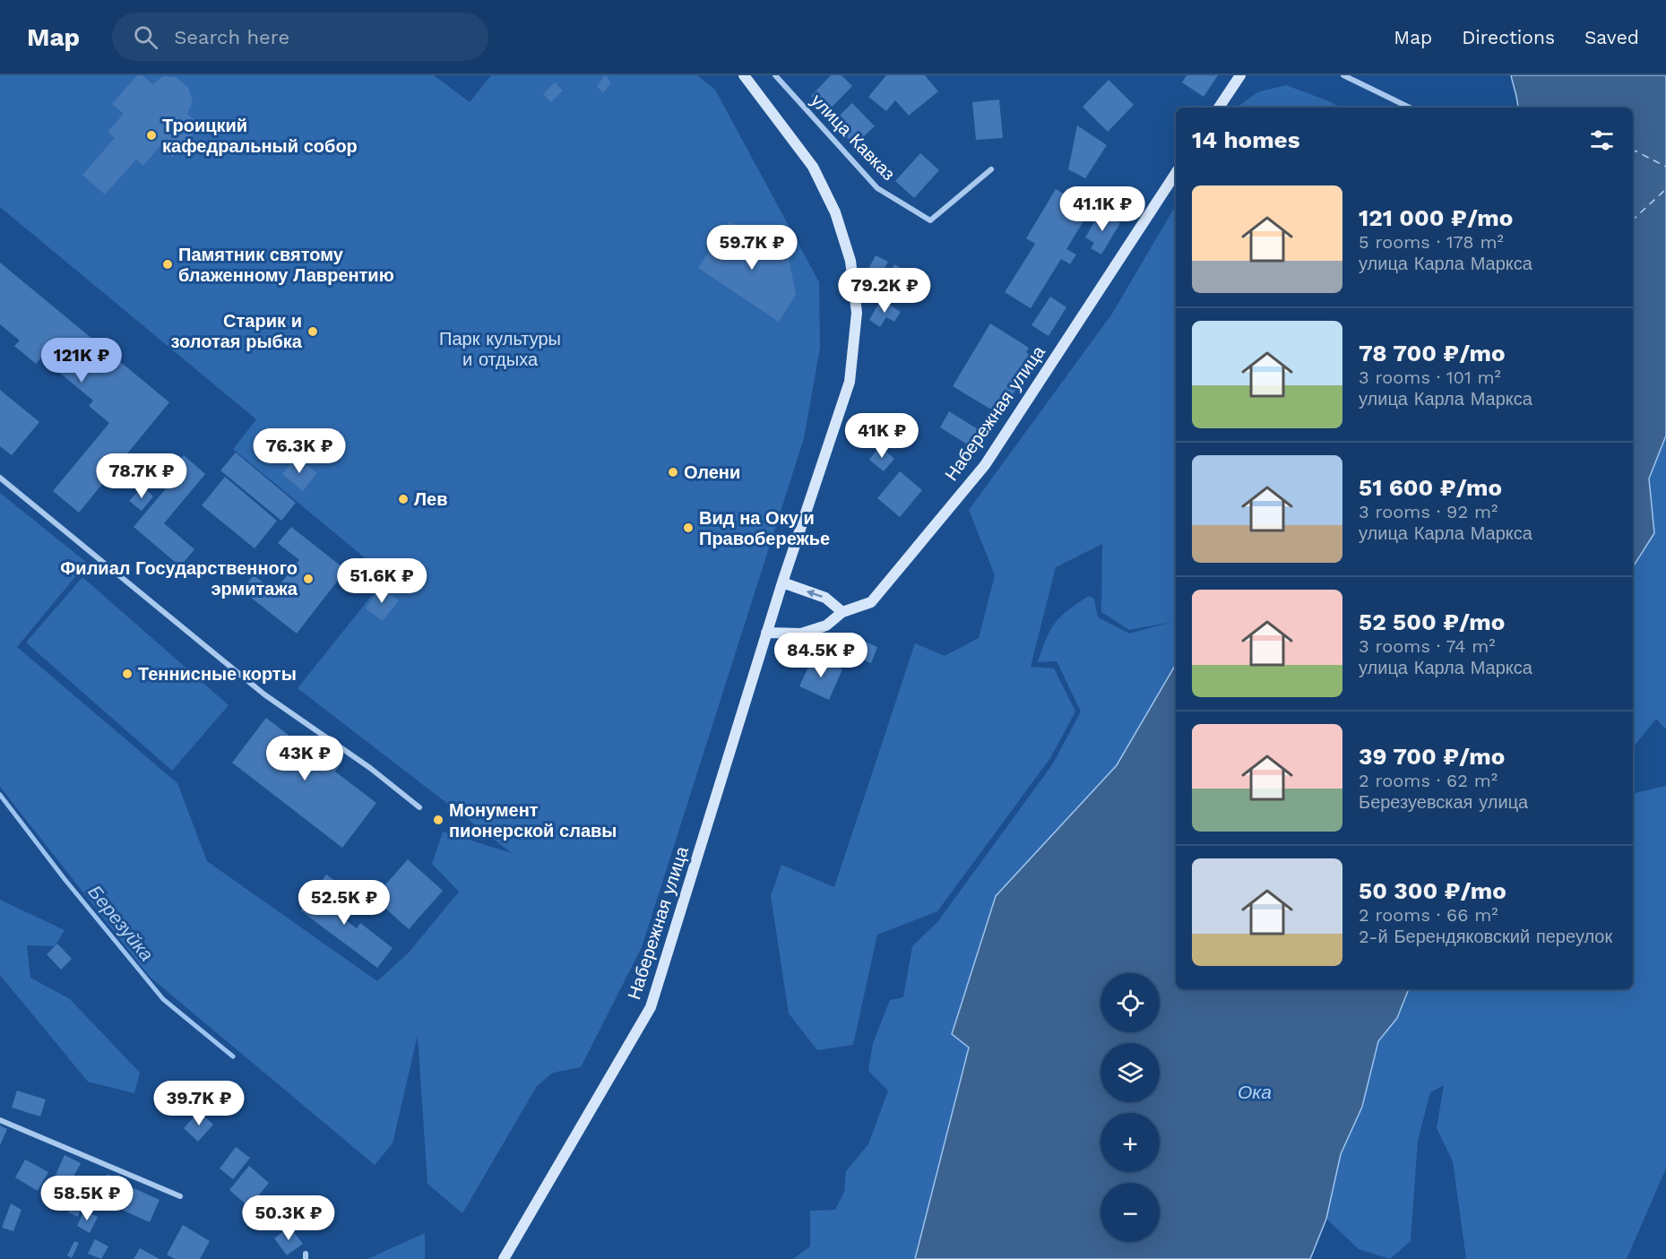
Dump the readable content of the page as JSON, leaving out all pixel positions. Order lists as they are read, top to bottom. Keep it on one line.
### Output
{"streets":{"main road":["Набережная улица"],"street":["улица Кавказ"]},"water":["Березуйка","Ока"],"parks":["Парк культуры и отдыха"],"places":["Троицкий кафедральный собор","Памятник святому блаженному Лаврентию","Старик и золотая рыбка","Олени","Лев","Вид на Оку и Правобережье","Филиал Государственного эрмитажа","Теннисные корты","Монумент пионерской славы"],"page":{"header":"Map","search":"Search here","nav":["Map","Directions","Saved"],"heading":"14 homes","list":[{"name":"121 000 ₽/mo","note":"5 rooms · 178 m² · улица Карла Маркса"},{"name":"78 700 ₽/mo","note":"3 rooms · 101 m² · улица Карла Маркса"},{"name":"51 600 ₽/mo","note":"3 rooms · 92 m² · улица Карла Маркса"},{"name":"52 500 ₽/mo","note":"3 rooms · 74 m² · улица Карла Маркса"},{"name":"39 700 ₽/mo","note":"2 rooms · 62 m² · Березуевская улица"},{"name":"50 300 ₽/mo","note":"2 rooms · 66 m² · 2-й Берендяковский переулок"}],"price":["41.1K ₽","59.7K ₽","79.2K ₽","121K ₽","41K ₽","76.3K ₽","78.7K ₽","51.6K ₽","84.5K ₽","43K ₽","52.5K ₽","39.7K ₽","58.5K ₽","50.3K ₽"],"map_buttons":["+","−"]}}
